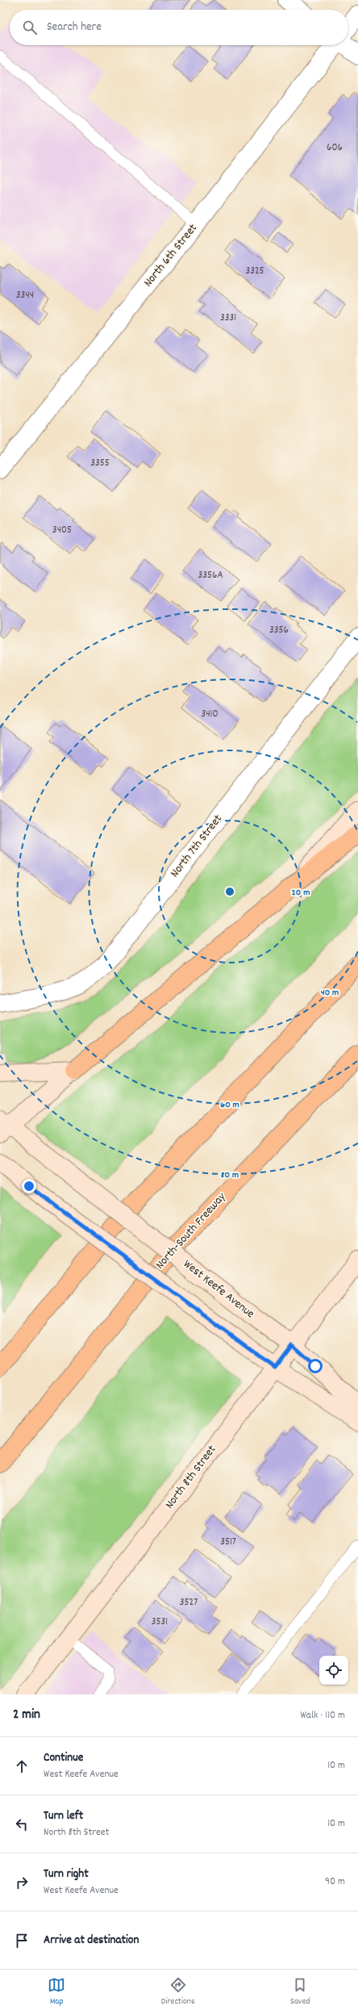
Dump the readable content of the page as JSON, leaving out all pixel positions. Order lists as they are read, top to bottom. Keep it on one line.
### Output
{"streets":{"highway":["North-South Freeway"],"street":["North 6th Street","North 7th Street","West Keefe Avenue","North 8th Street"]},"crossings":[["West Keefe Avenue","North 8th Street"]],"house_numbers":["606","3325","3344","3331","3355","3405","3356A","3356","3410","3517","3527","3531"],"page":{"search":"Search here","heading":["2 min","Walk · 110 m"],"list":[["Continue","West Keefe Avenue","10 m"],["Turn left","North 8th Street","10 m"],["Turn right","West Keefe Avenue","90 m"],"Arrive at destination"],"nav":["Map","Directions","Saved"]},"rings":["20 m","40 m","60 m","80 m"]}
